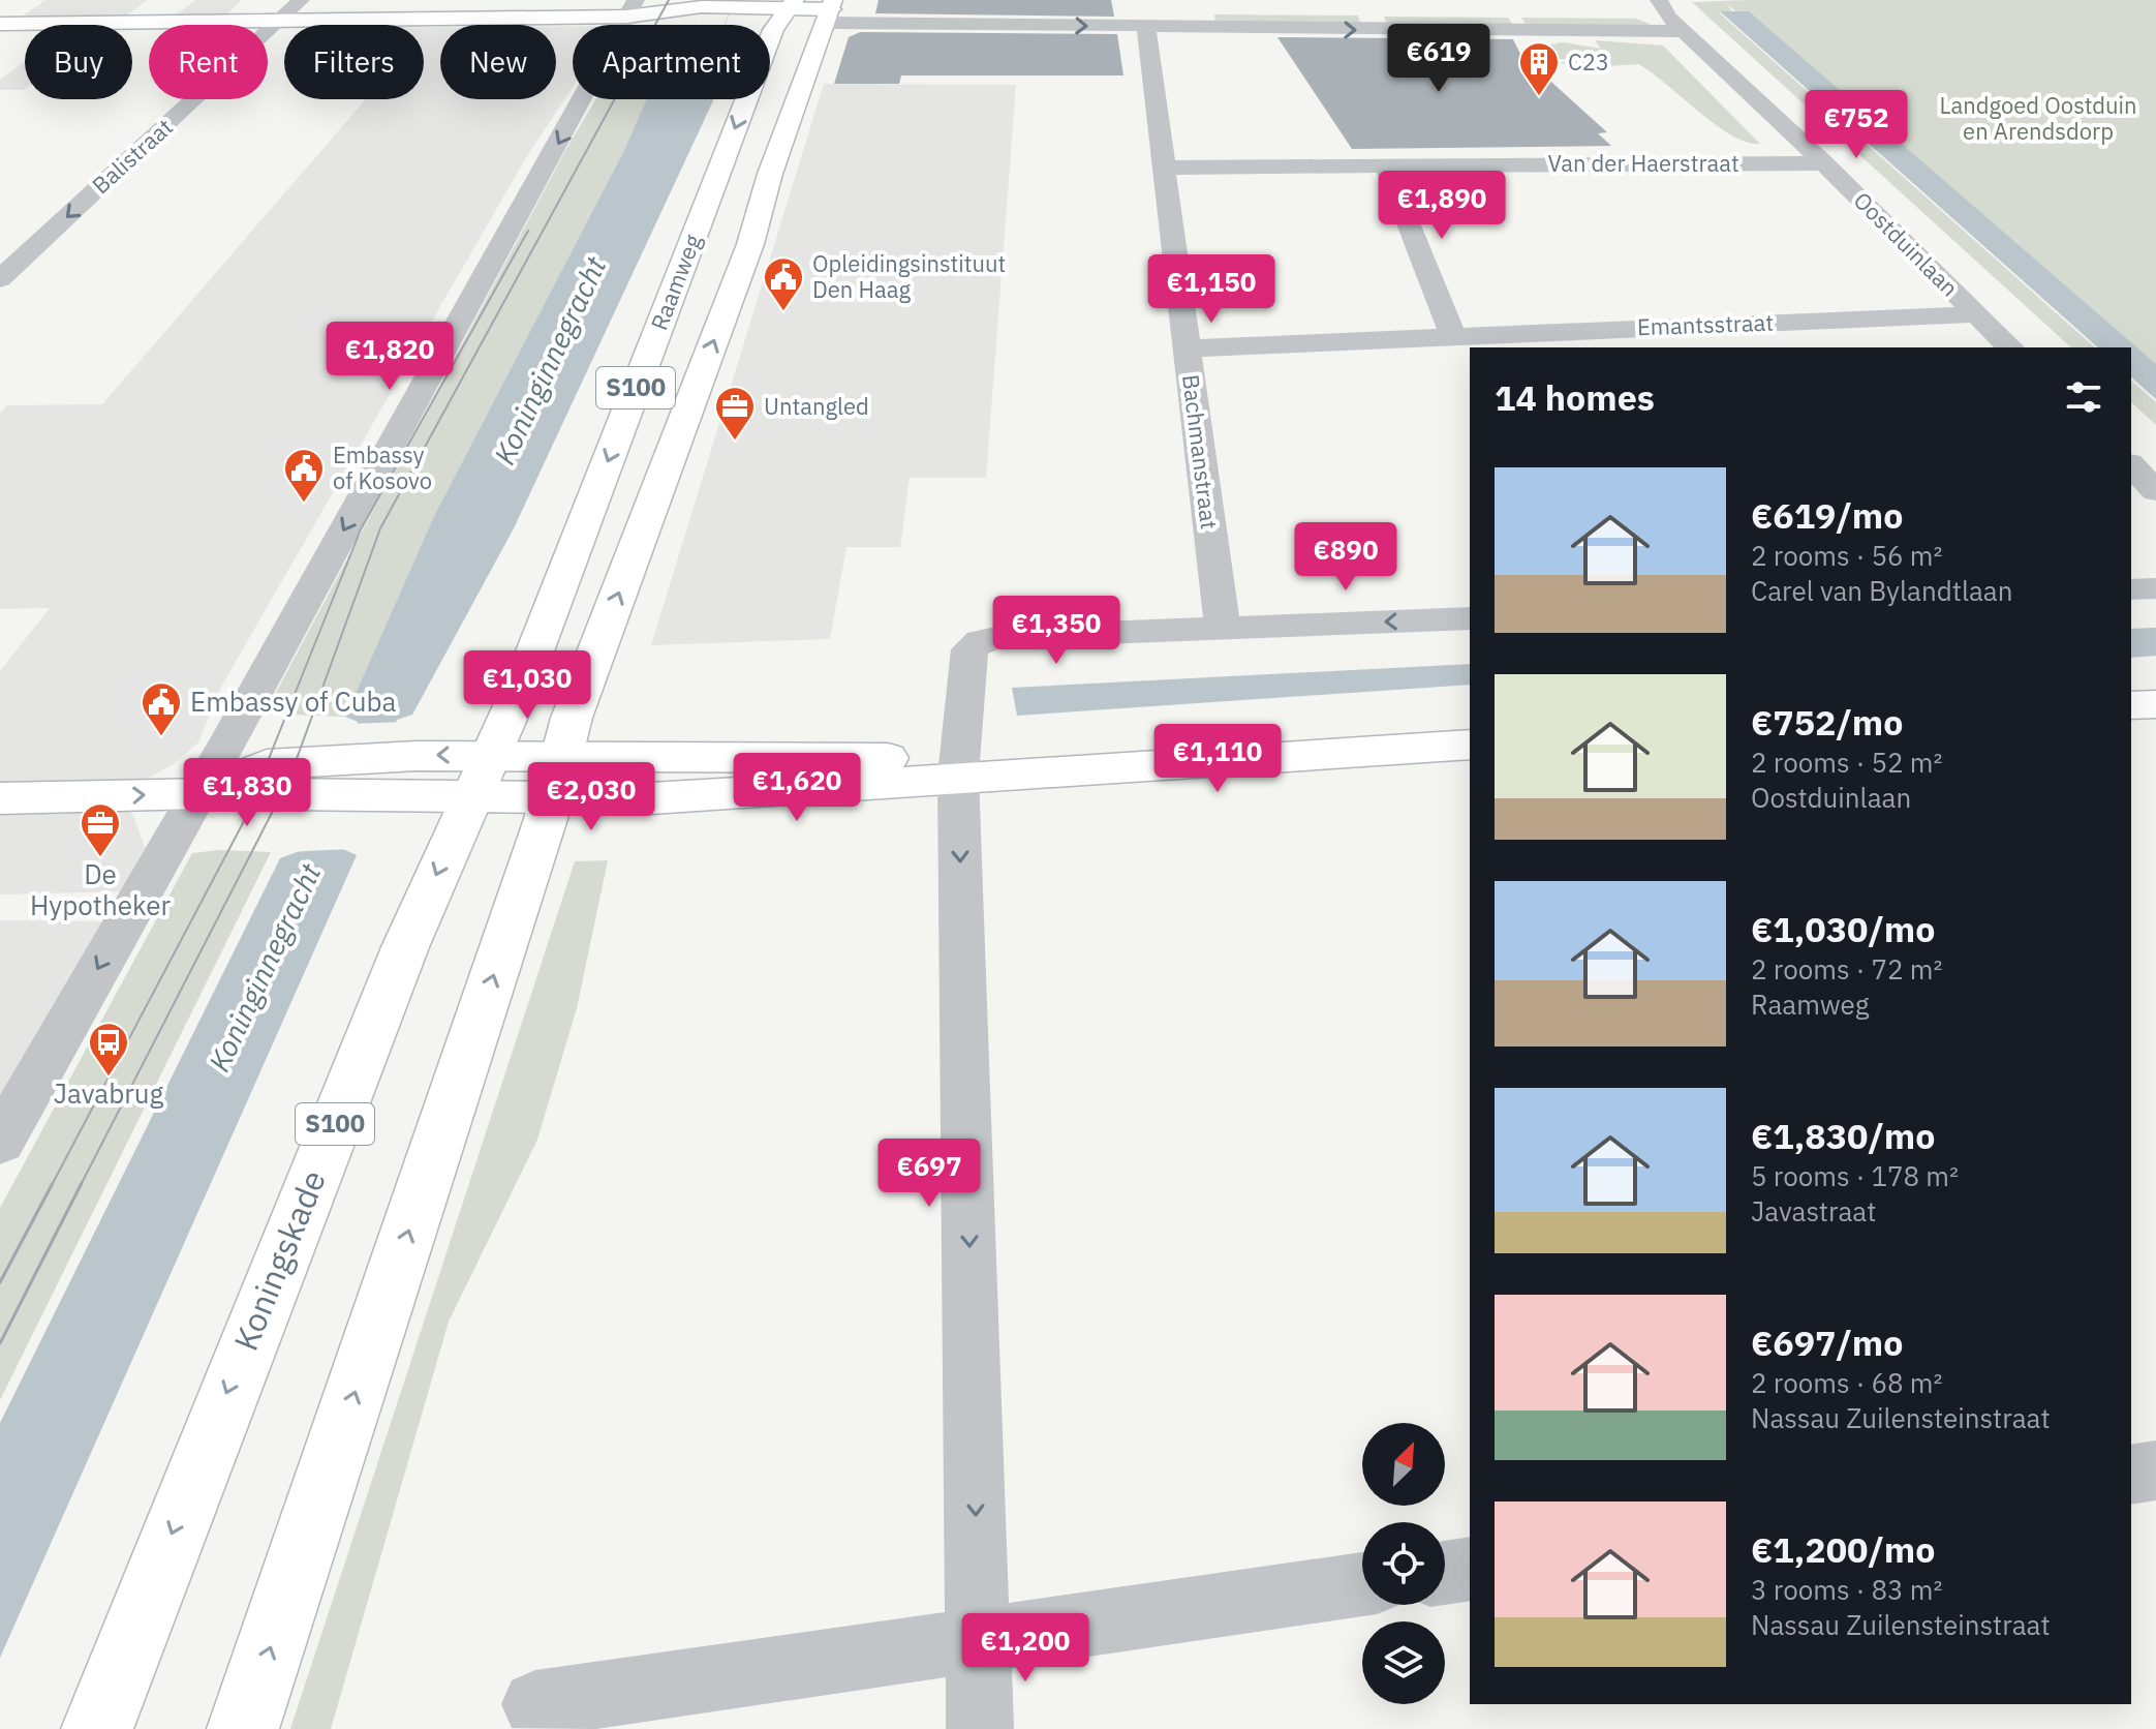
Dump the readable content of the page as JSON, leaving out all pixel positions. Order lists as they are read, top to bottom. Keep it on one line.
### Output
{"streets":{"main road":["Raamweg","S100","Koningskade"],"street":["Balistraat","Van der Haerstraat","Oostduinlaan","Emantsstraat","Bachmanstraat"]},"crossings":[["Van der Haerstraat","Oostduinlaan"],["Van der Haerstraat","Bachmanstraat"],["Oostduinlaan","Emantsstraat"],["Raamweg","Koningskade"],["Emantsstraat","Bachmanstraat"]],"water":["Koninginnegracht"],"parks":["Landgoed Oostduin en Arendsdorp"],"places":{"building":["C23"],"public building":["Opleidingsinstituut Den Haag","Embassy of Kosovo","Embassy of Cuba"],"office":["Untangled","De Hypotheker"],"bus stop":["Javabrug"]},"north":"top right","page":{"price":["€619","€752","€1,890","€1,150","€1,820","€890","€1,350","€1,030","€1,110","€1,620","€1,830","€2,030","€697","€1,200"],"chip":["Buy","Rent","Filters","New","Apartment"],"heading":"14 homes","list":[{"name":"€619/mo","note":"2 rooms · 56 m² · Carel van Bylandtlaan"},{"name":"€752/mo","note":"2 rooms · 52 m² · Oostduinlaan"},{"name":"€1,030/mo","note":"2 rooms · 72 m² · Raamweg"},{"name":"€1,830/mo","note":"5 rooms · 178 m² · Javastraat"},{"name":"€697/mo","note":"2 rooms · 68 m² · Nassau Zuilensteinstraat"},{"name":"€1,200/mo","note":"3 rooms · 83 m² · Nassau Zuilensteinstraat"}]}}
